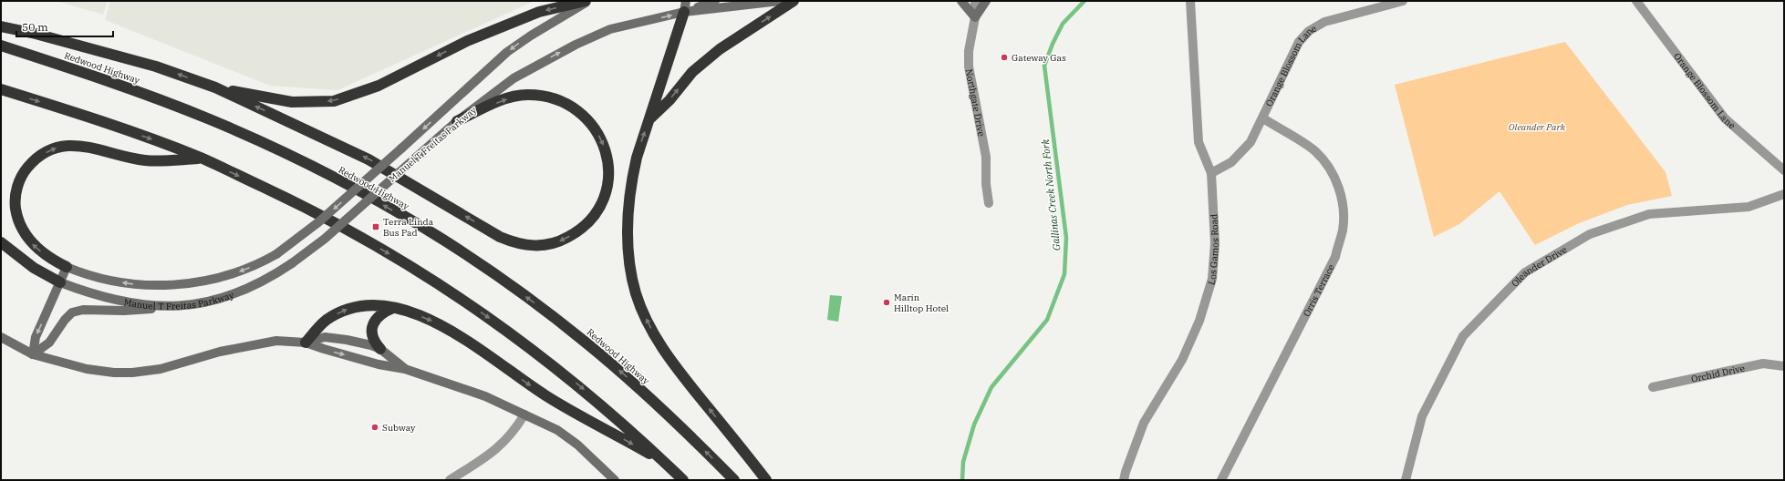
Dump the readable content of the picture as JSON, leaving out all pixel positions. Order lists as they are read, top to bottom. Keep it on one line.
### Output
{"streets":{"highway":["Redwood Highway"],"main road":["Manuel T Freitas Parkway"],"street":["Orange Blossom Lane","Northgate Drive","Los Gamos Road","Oleander Drive","Orris Terrace","Orchid Drive"]},"crossings":[["Orange Blossom Lane","Los Gamos Road"],["Orange Blossom Lane","Orris Terrace"]],"water":["Gallinas Creek North Fork"],"parks":["Oleander Park"],"places":{"other":["Gateway Gas","Marin Hilltop Hotel","Subway"],"transit":["Terra Linda Bus Pad"]},"scale_bar":"50 m"}
